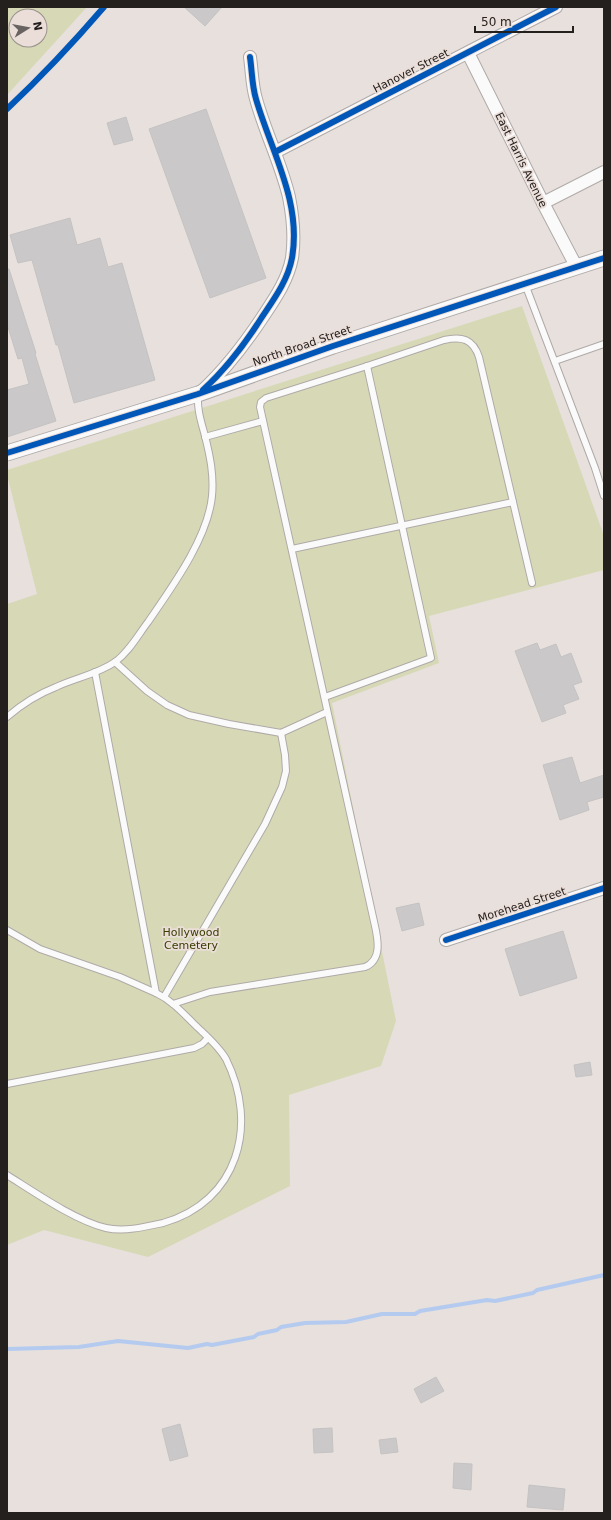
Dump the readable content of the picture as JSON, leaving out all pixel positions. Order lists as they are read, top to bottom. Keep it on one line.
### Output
{"streets":{"street":["Hanover Street","East Harris Avenue","North Broad Street","Morehead Street"]},"crossings":[["Hanover Street","East Harris Avenue"],["East Harris Avenue","North Broad Street"]],"parks":["Hollywood Cemetery"],"scale_bar":"50 m","north":"right"}
